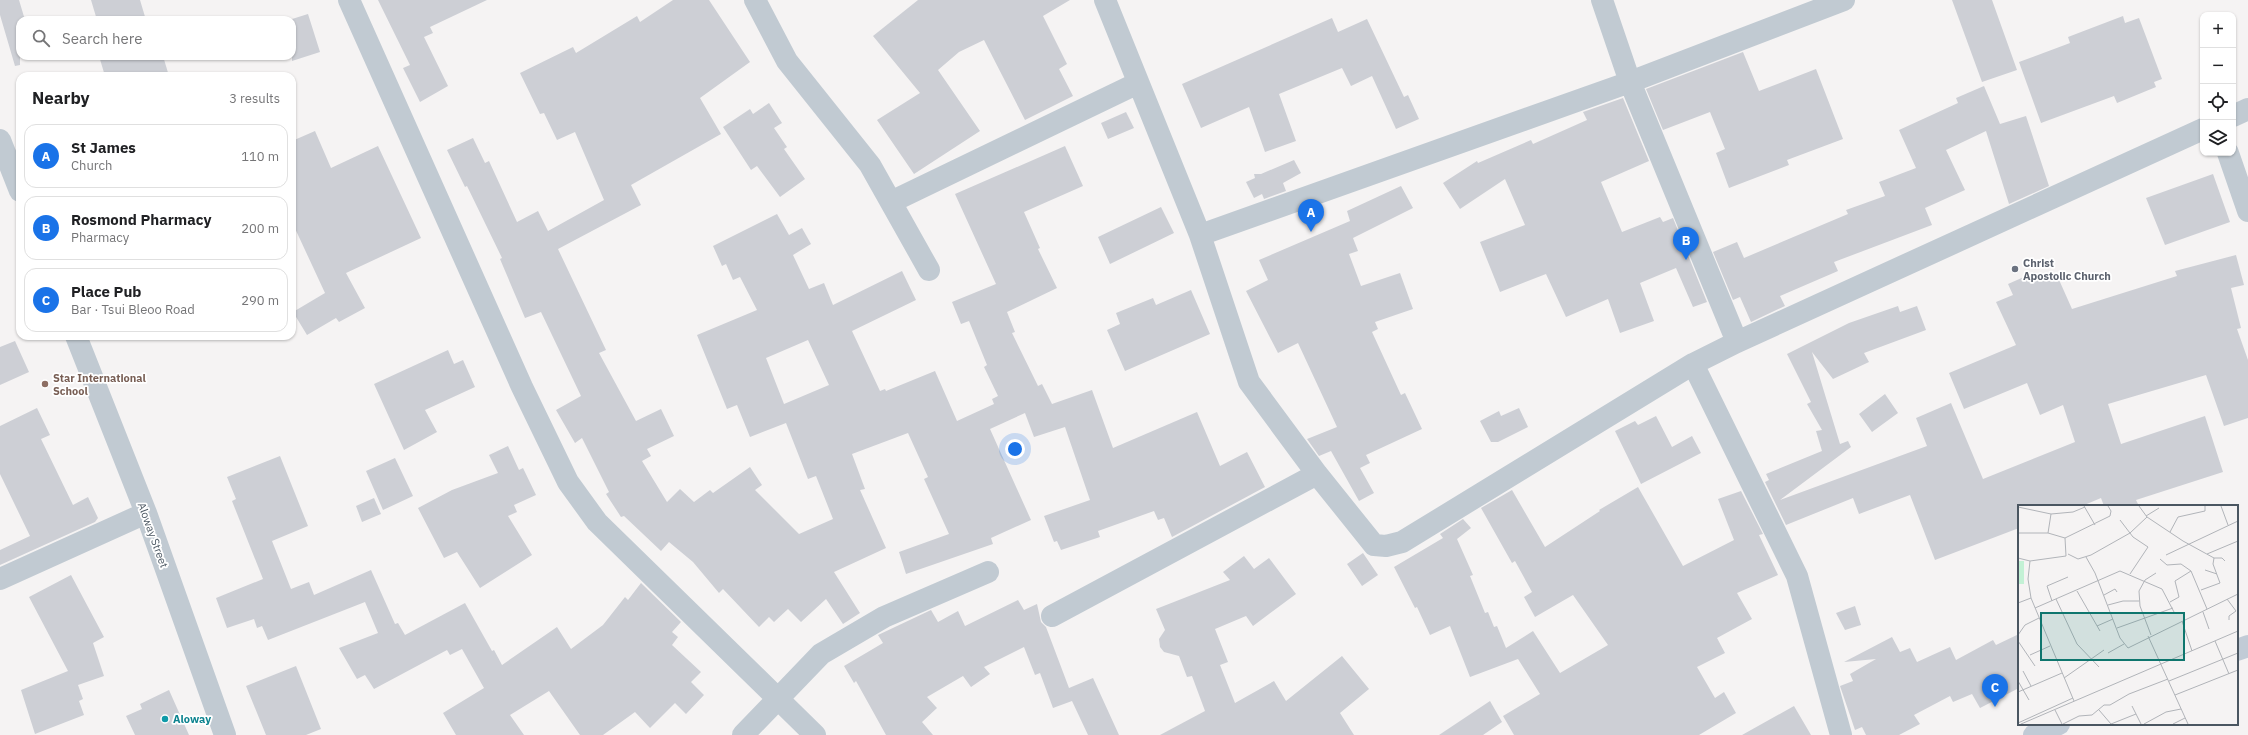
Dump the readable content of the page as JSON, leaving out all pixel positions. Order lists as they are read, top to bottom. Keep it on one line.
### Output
{"streets":{"street":["Aloway Street"]},"places":["Christ Apostolic Church","Star International School","Aloway"],"page":{"map_buttons":["+","−"],"search":"Search here","heading":["Nearby","3 results"],"list":[{"mark":"A","name":"St James","note":"Church","value":"110 m"},{"mark":"B","name":"Rosmond Pharmacy","note":"Pharmacy","value":"200 m"},{"mark":"C","name":"Place Pub","note":"Bar · Tsui Bleoo Road","value":"290 m"}],"pins":["A","B","C"]}}
